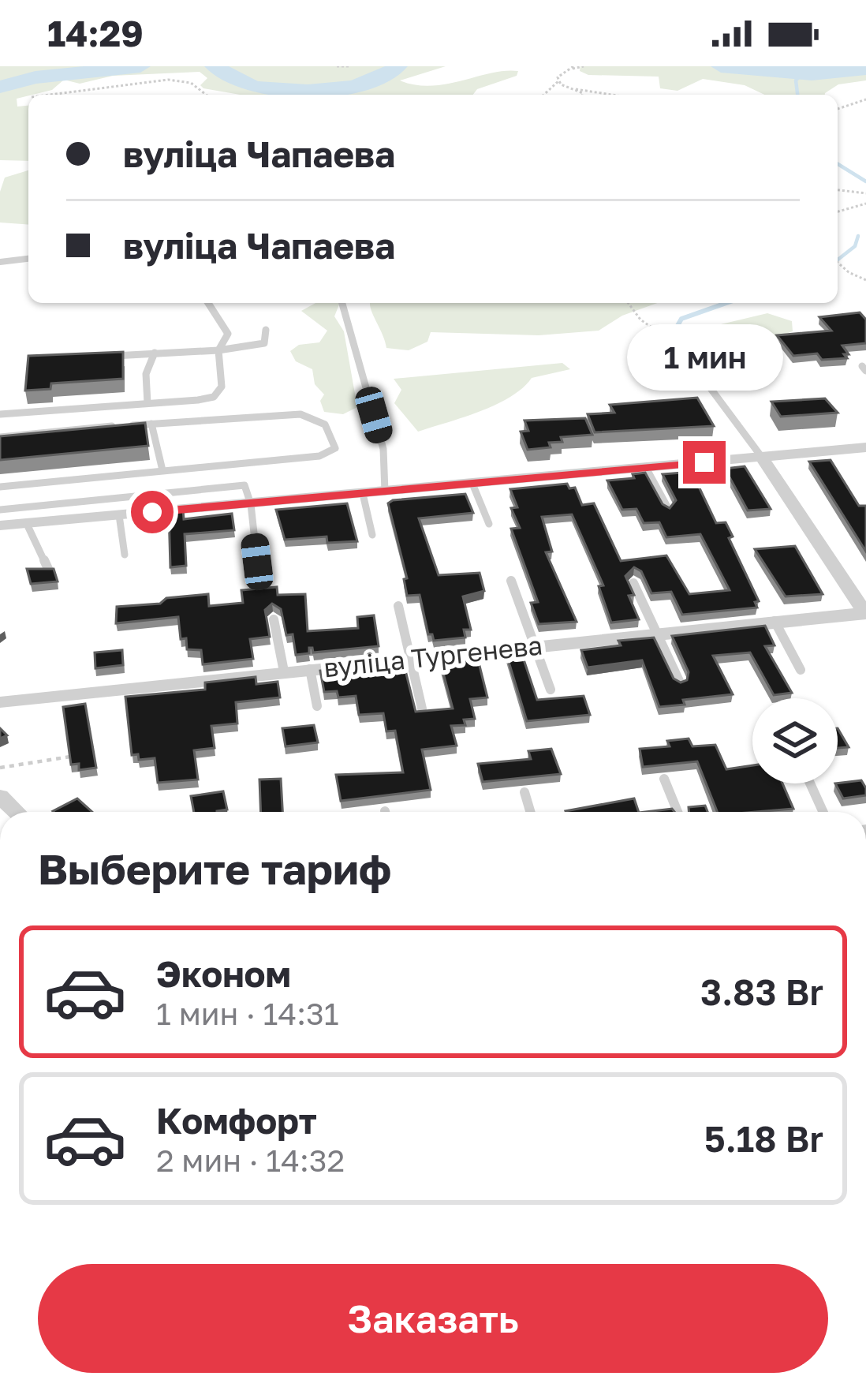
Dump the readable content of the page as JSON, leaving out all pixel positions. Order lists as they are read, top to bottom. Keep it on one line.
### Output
{"streets":{"street":["вуліца Тургенева"]},"page":{"status":"14:29","banner":["вуліца Чапаева","вуліца Чапаева"],"bubble":"1 мин","heading":"Выберите тариф","list":[{"name":"Эконом","note":"1 мин · 14:31","value":"3.83 Br"},{"name":"Комфорт","note":"2 мин · 14:32","value":"5.18 Br"}],"buttons":"Заказать"}}
